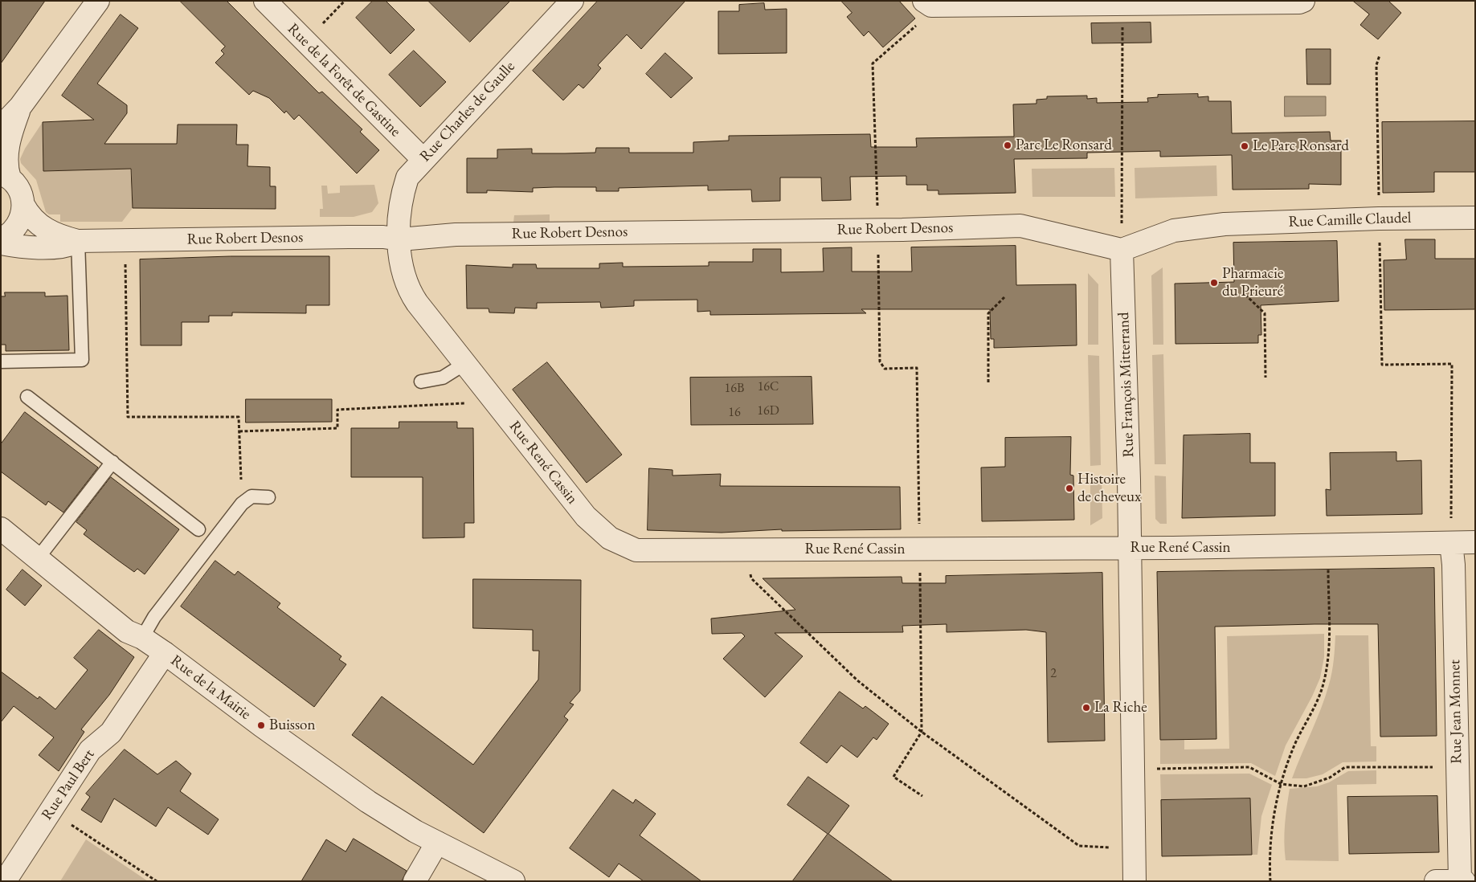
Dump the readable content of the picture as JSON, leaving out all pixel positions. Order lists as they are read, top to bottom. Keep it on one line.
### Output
{"streets":{"street":["Rue de la Forêt de Gastine","Rue Charles de Gaulle","Rue Camille Claudel","Rue Robert Desnos","Rue François Mitterrand","Rue René Cassin","Rue de la Mairie","Rue Jean Monnet","Rue Paul Bert"]},"crossings":[["Rue de la Forêt de Gastine","Rue Charles de Gaulle"],["Rue Charles de Gaulle","Rue Robert Desnos"],["Rue Charles de Gaulle","Rue René Cassin"],["Rue Camille Claudel","Rue Robert Desnos"],["Rue Camille Claudel","Rue François Mitterrand"],["Rue Robert Desnos","Rue François Mitterrand"],["Rue Robert Desnos","Rue René Cassin"],["Rue François Mitterrand","Rue René Cassin"],["Rue René Cassin","Rue Jean Monnet"],["Rue de la Mairie","Rue Paul Bert"]],"places":["Parc Le Ronsard","Le Parc Ronsard","Pharmacie du Prieuré","Histoire de cheveux","La Riche","Buisson"],"house_numbers":["16C","16B","16D","16","2"]}
